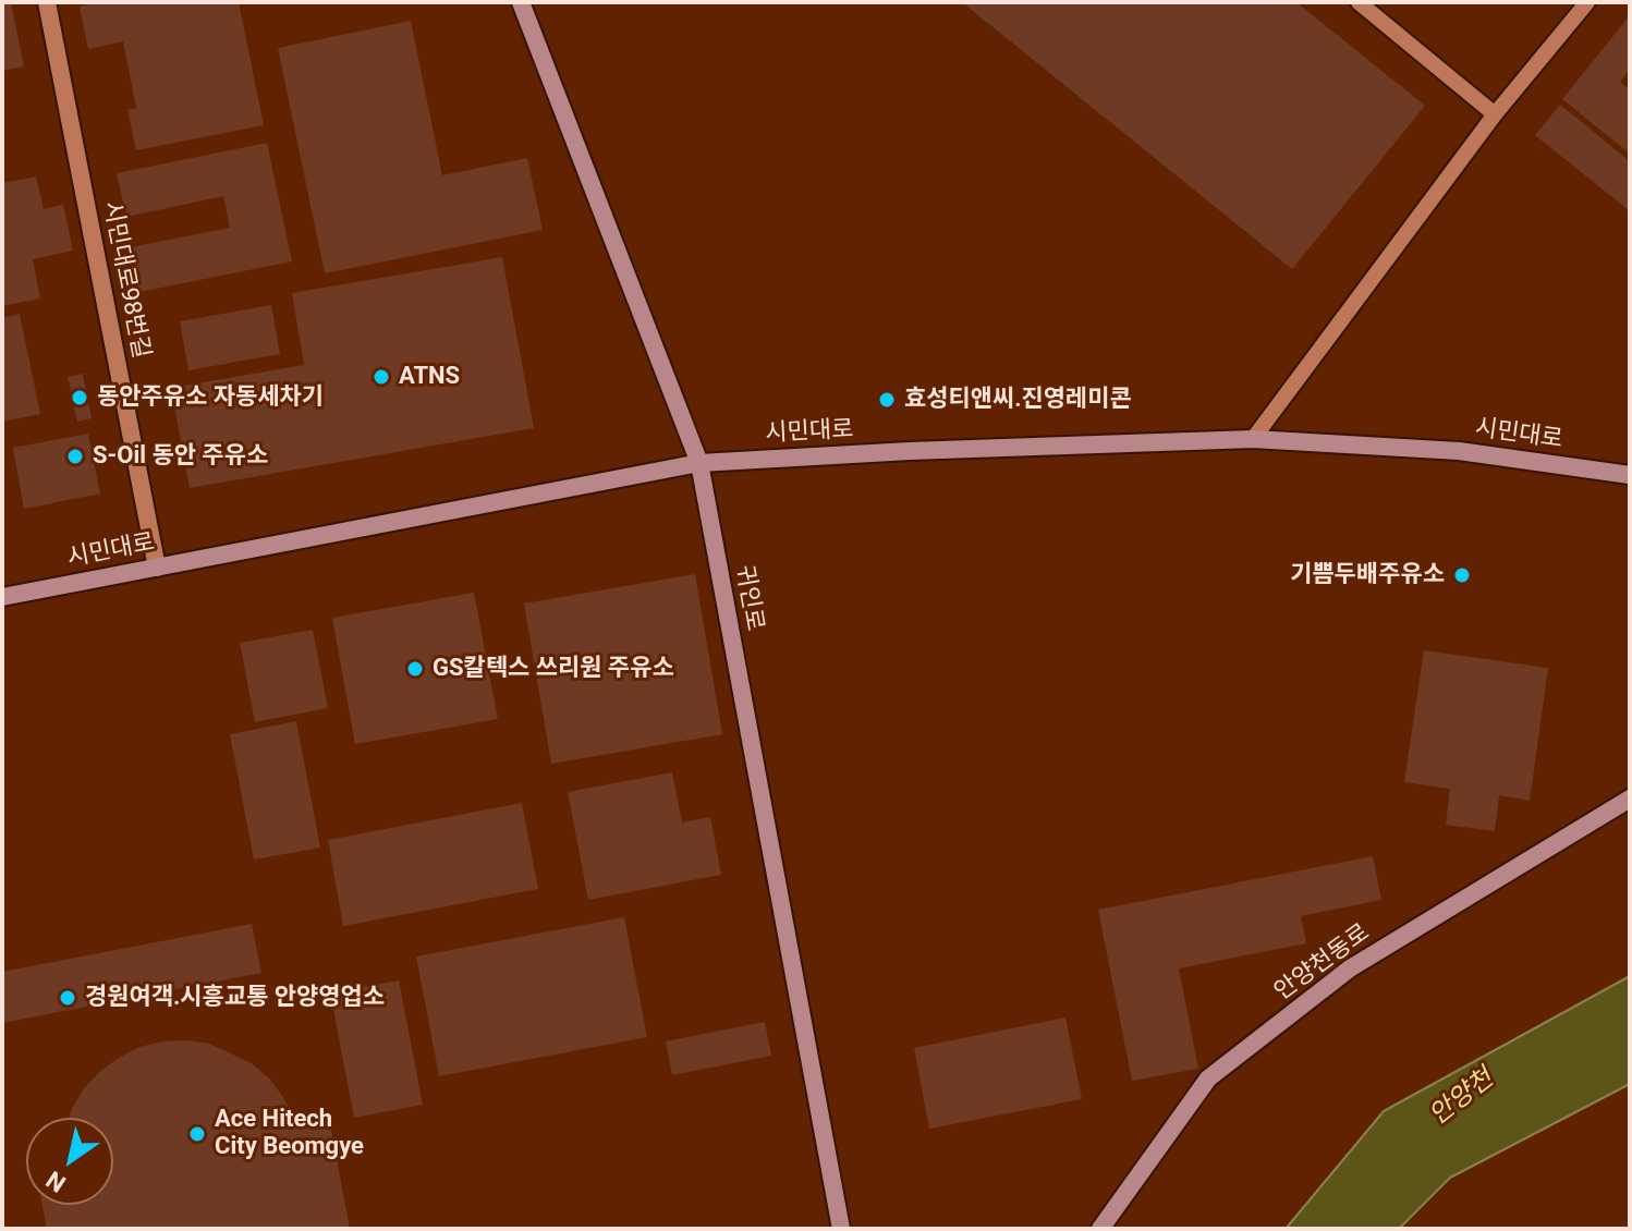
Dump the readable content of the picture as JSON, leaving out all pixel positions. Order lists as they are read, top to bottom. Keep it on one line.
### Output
{"streets":{"street":["시민대로98번길","시민대로","귀인로","안양천동로"]},"crossings":[["시민대로98번길","시민대로"],["시민대로","귀인로"]],"water":["안양천"],"places":["ATNS","동안주유소 자동세차기","효성티앤씨.진영레미콘","S-Oil 동안 주유소","기쁨두배주유소","GS칼텍스 쓰리원 주유소","경원여객.시흥교통 안양영업소","Ace Hitech City Beomgye"],"north":"bottom left"}
